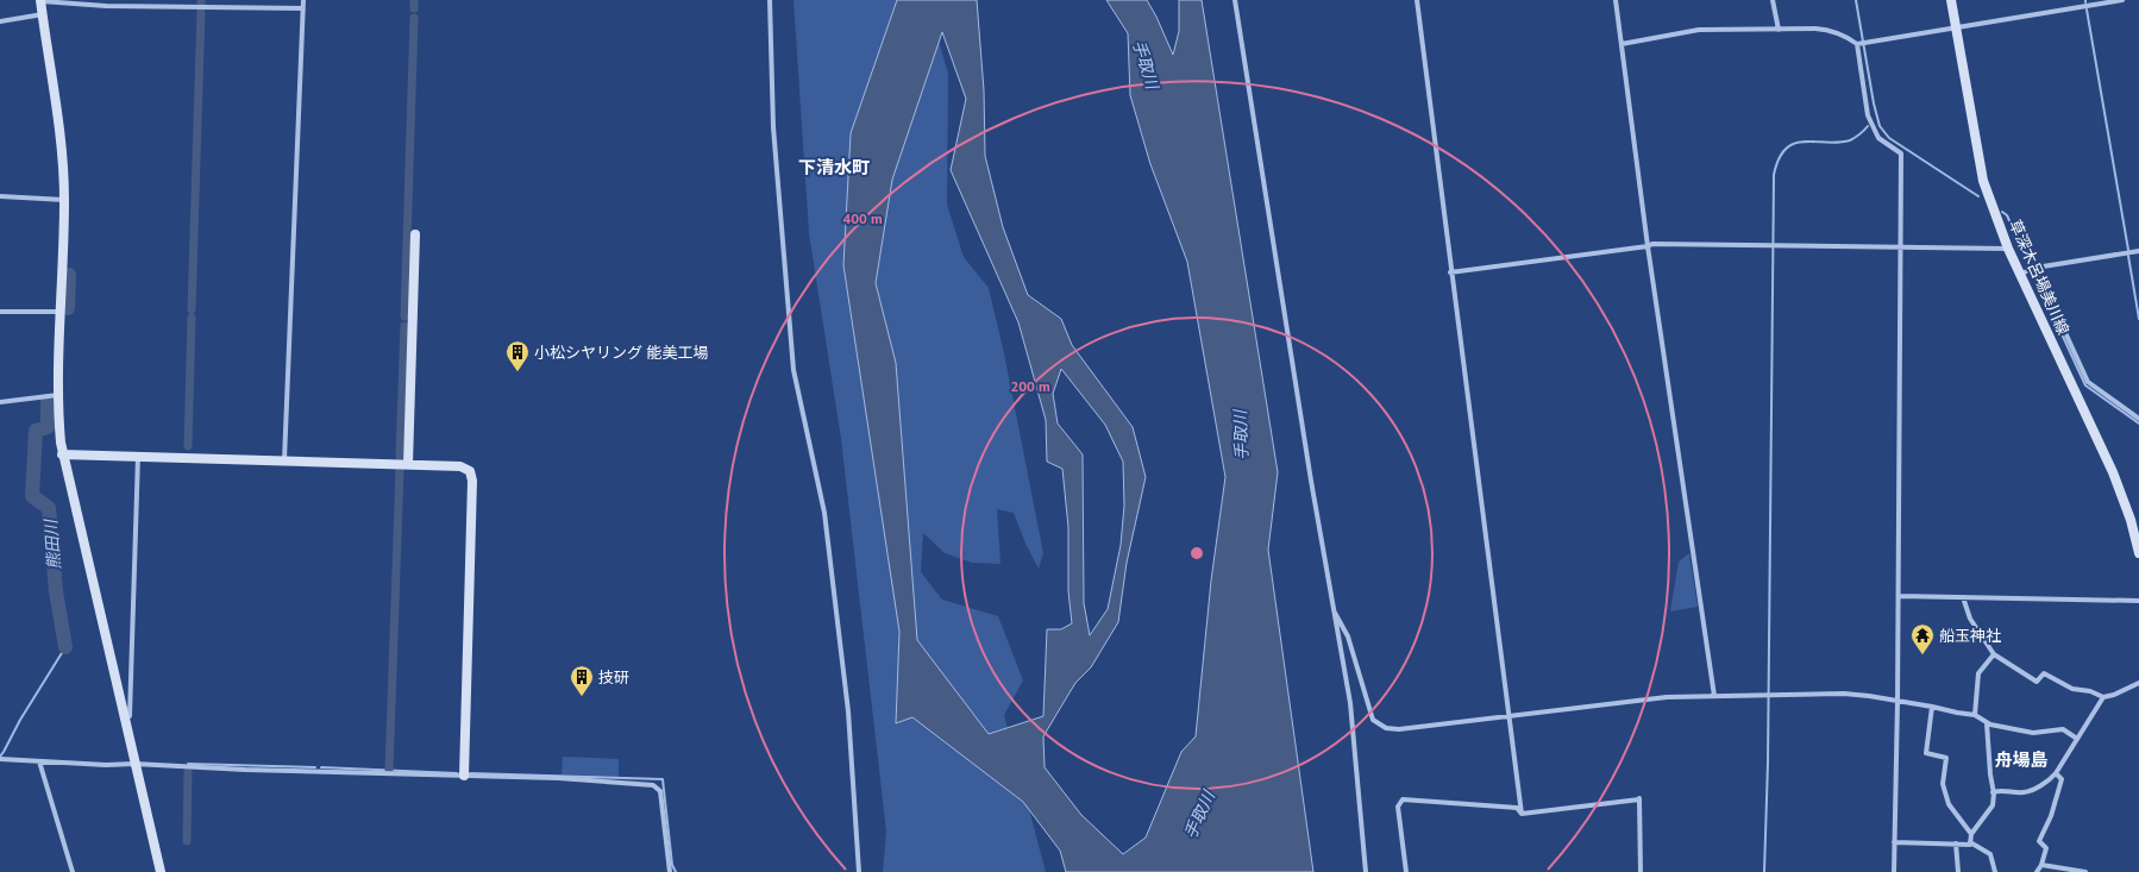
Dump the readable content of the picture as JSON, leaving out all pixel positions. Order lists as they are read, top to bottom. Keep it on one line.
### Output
{"streets":{"street":["草深木呂場美川線"]},"districts":["下清水町","舟場島"],"water":["手取川","熊田川"],"places":{"building":["小松シヤリング 能美工場","技研"],"temple":["船玉神社"]},"rings":["400 m","200 m"]}
